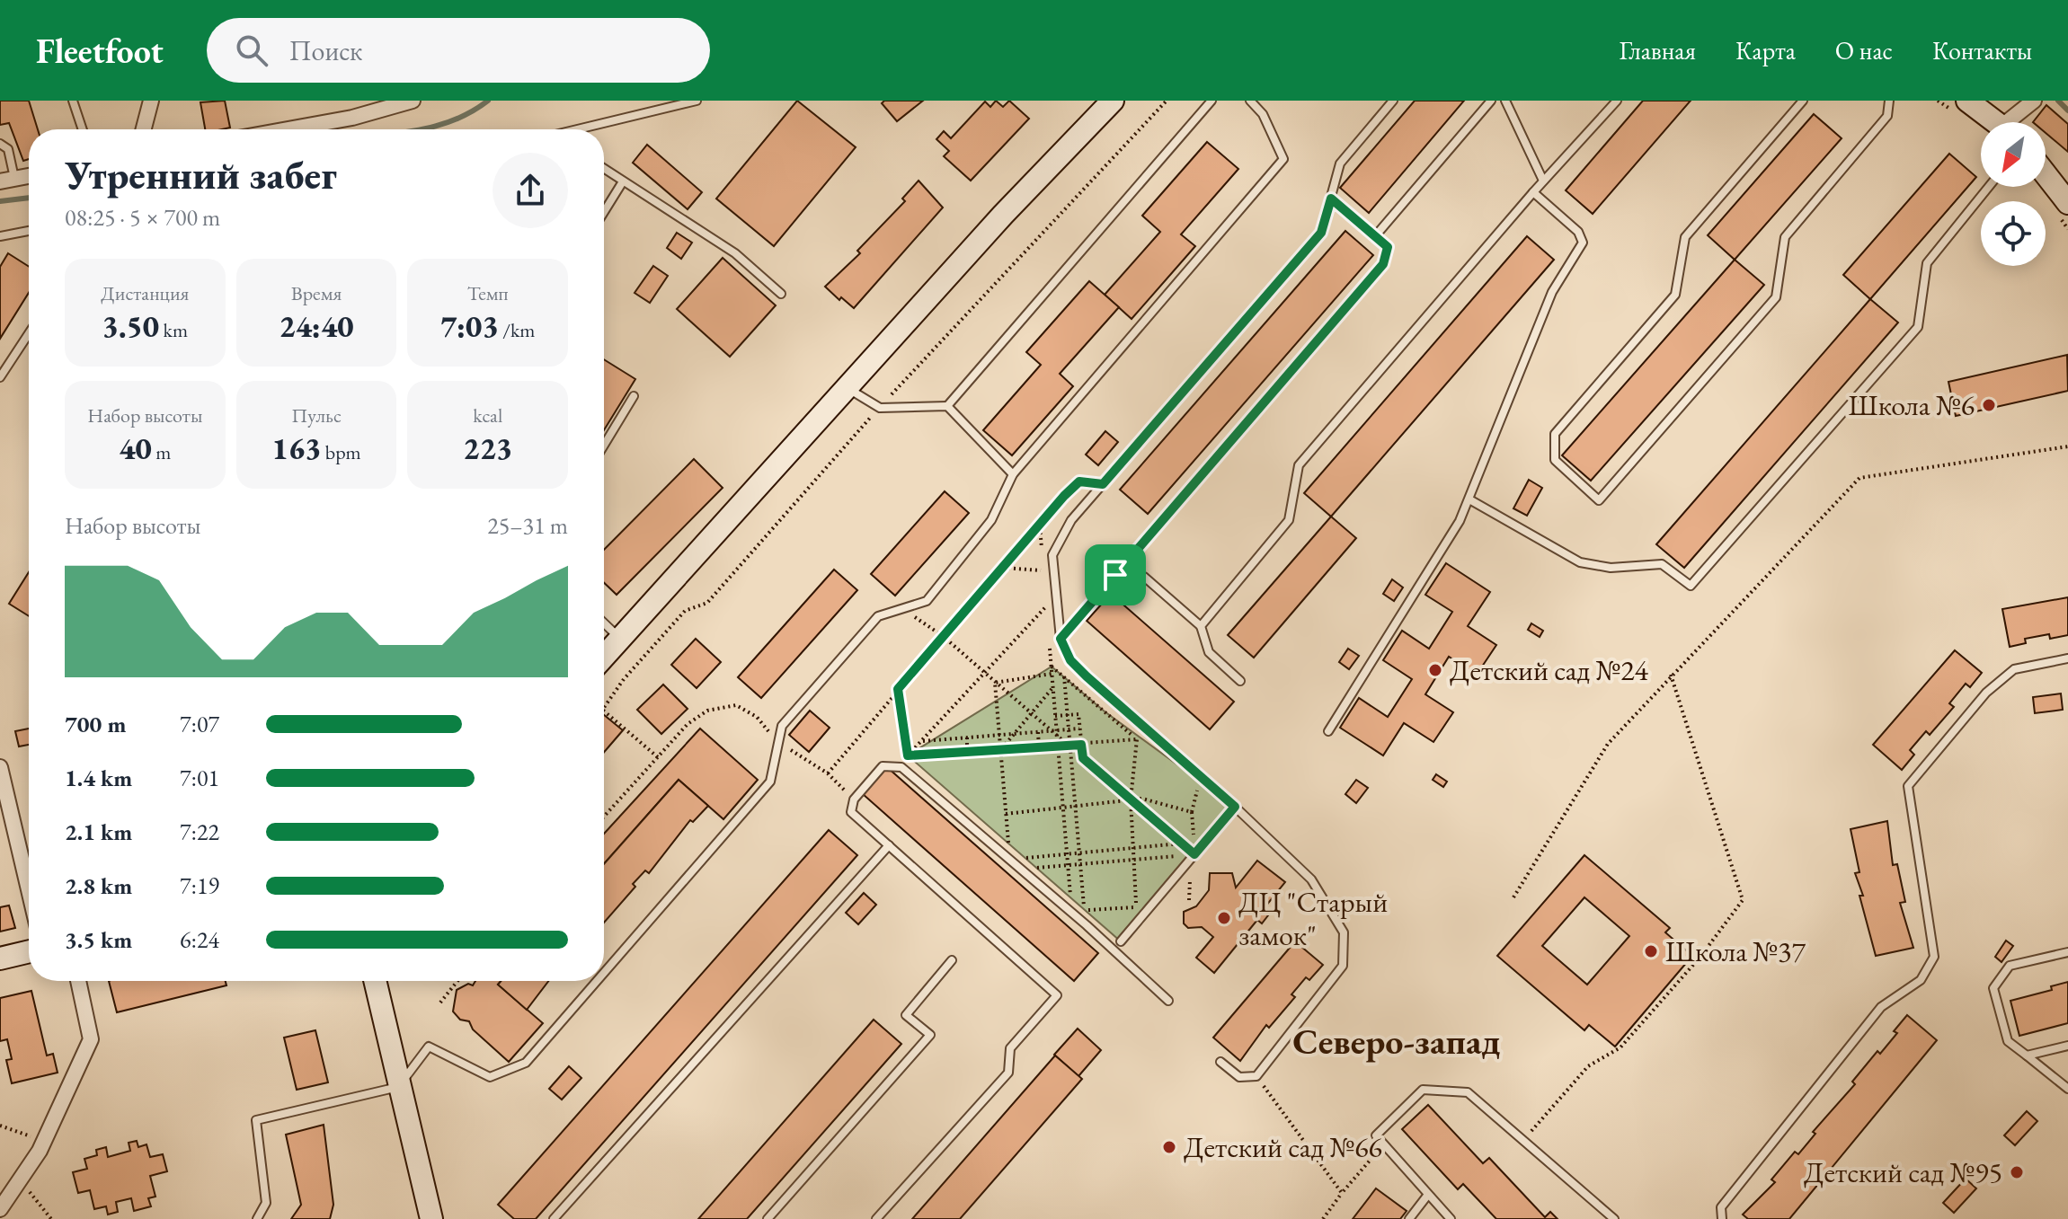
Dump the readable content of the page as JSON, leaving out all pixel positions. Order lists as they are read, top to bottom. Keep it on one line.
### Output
{"districts":["Северо-запад"],"places":["Школа №6","Детский сад №24","ДЦ \"Старый замок\"","Школа №37","Детский сад №66","Детский сад №95"],"north":"bottom left","page":{"header":"Fleetfoot","search":"Поиск","nav":["Главная","Карта","О нас","Контакты"],"heading":["Утренний забег","08:25 · 5 × 700 m"],"stats":[["Дистанция","3.50 km"],["Время","24:40"],["Темп","7:03 /km"],["Набор высоты","40 m"],["Пульс","163 bpm"],["kcal","223"]],"chart":["Набор высоты","25–31 m"],"list":[{"name":"700 m","note":"7:07"},{"name":"1.4 km","note":"7:01"},{"name":"2.1 km","note":"7:22"},{"name":"2.8 km","note":"7:19"},{"name":"3.5 km","note":"6:24"}]}}
